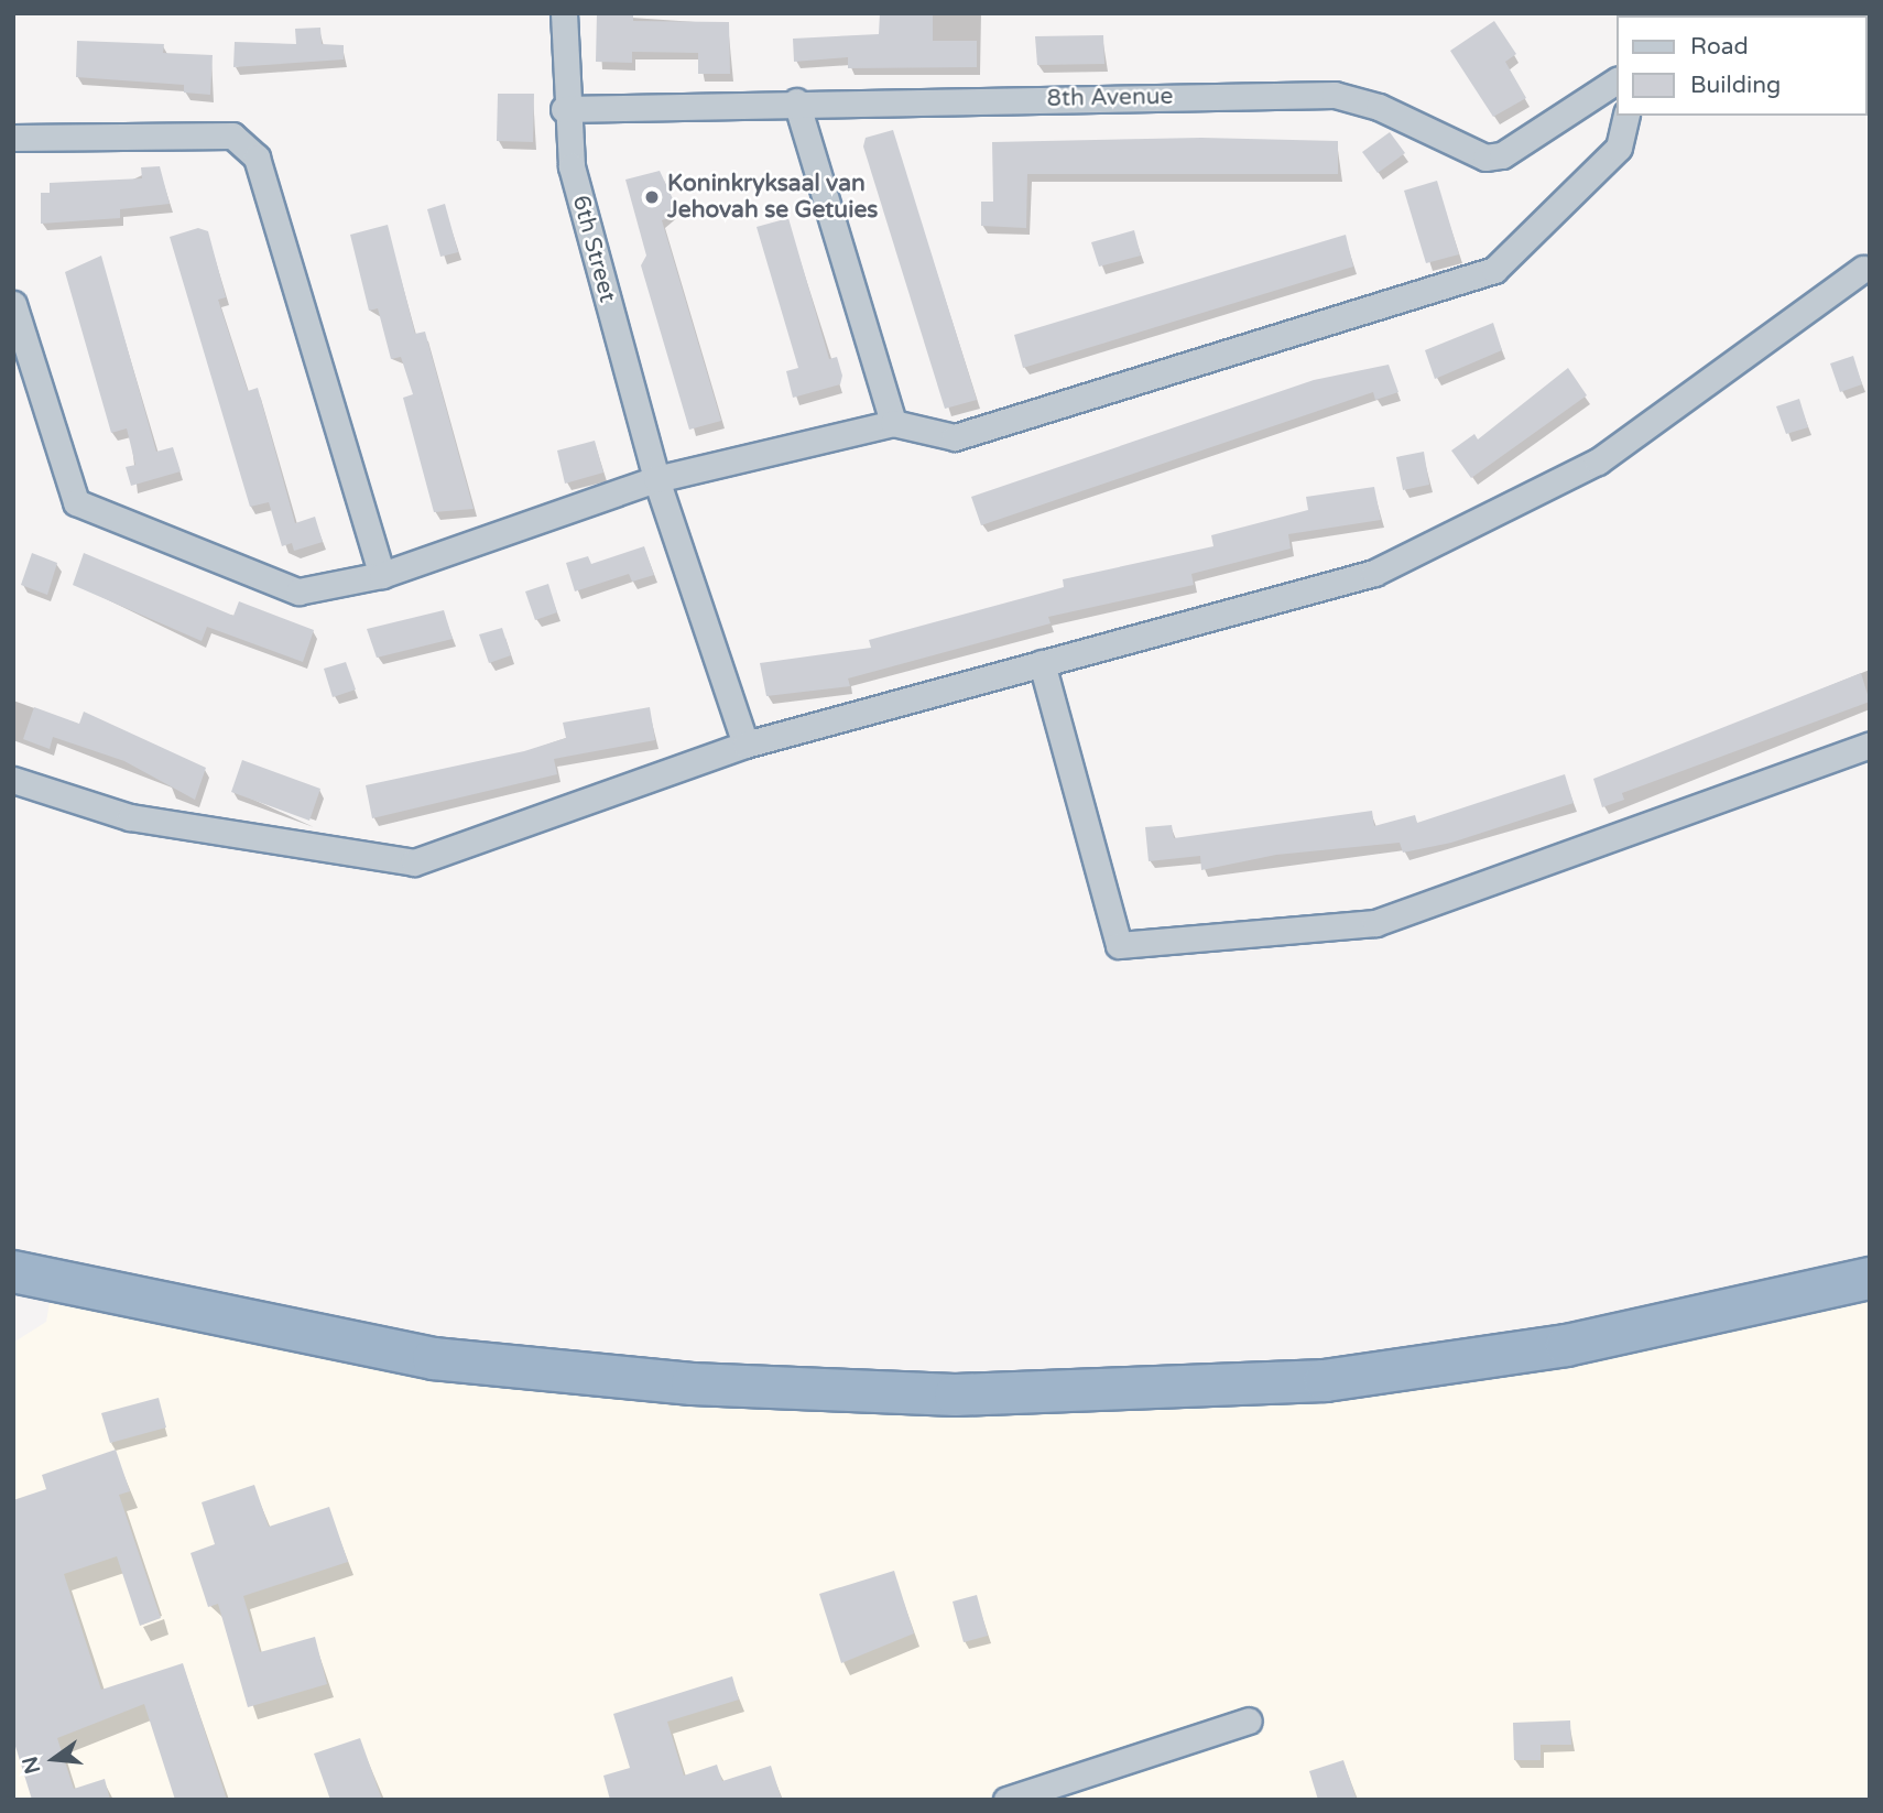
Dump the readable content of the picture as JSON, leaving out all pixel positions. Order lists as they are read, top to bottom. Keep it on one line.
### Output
{"streets":{"street":["8th Avenue","6th Street"]},"crossings":[["8th Avenue","6th Street"]],"places":["Koninkryksaal van Jehovah se Getuies"],"legend":["Road","Building"],"north":"left"}
